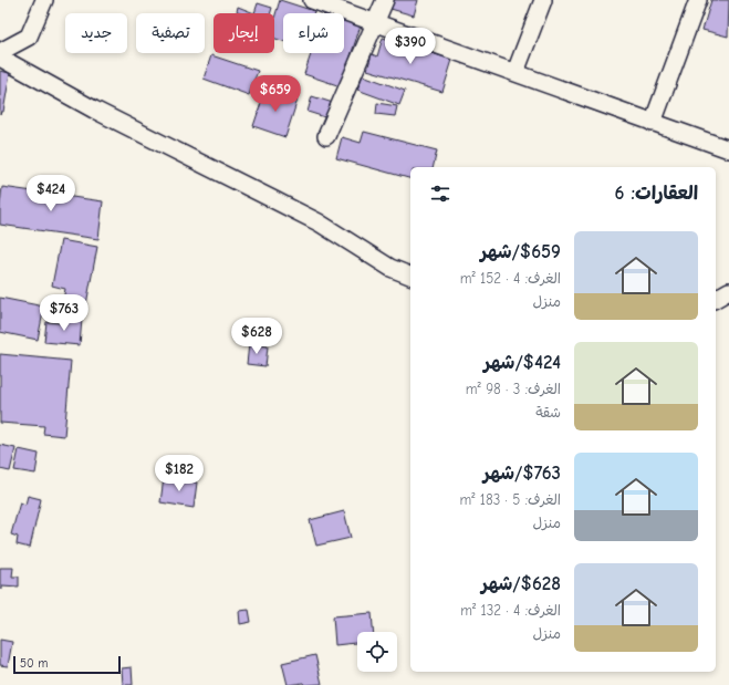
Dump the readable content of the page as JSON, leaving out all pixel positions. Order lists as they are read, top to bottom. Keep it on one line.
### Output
{"scale_bar":"50 m","page":{"chip":["شراء","إيجار","تصفية","جديد"],"price":["$390","$659","$424","$763","$628","$182"],"heading":"العقارات: 6","list":[{"name":"$659/شهر","note":"الغرف: 4 · 152 m² · منزل"},{"name":"$424/شهر","note":"الغرف: 3 · 98 m² · شقة"},{"name":"$763/شهر","note":"الغرف: 5 · 183 m² · منزل"},{"name":"$628/شهر","note":"الغرف: 4 · 132 m² · منزل"}],"scale":"50 m"}}
